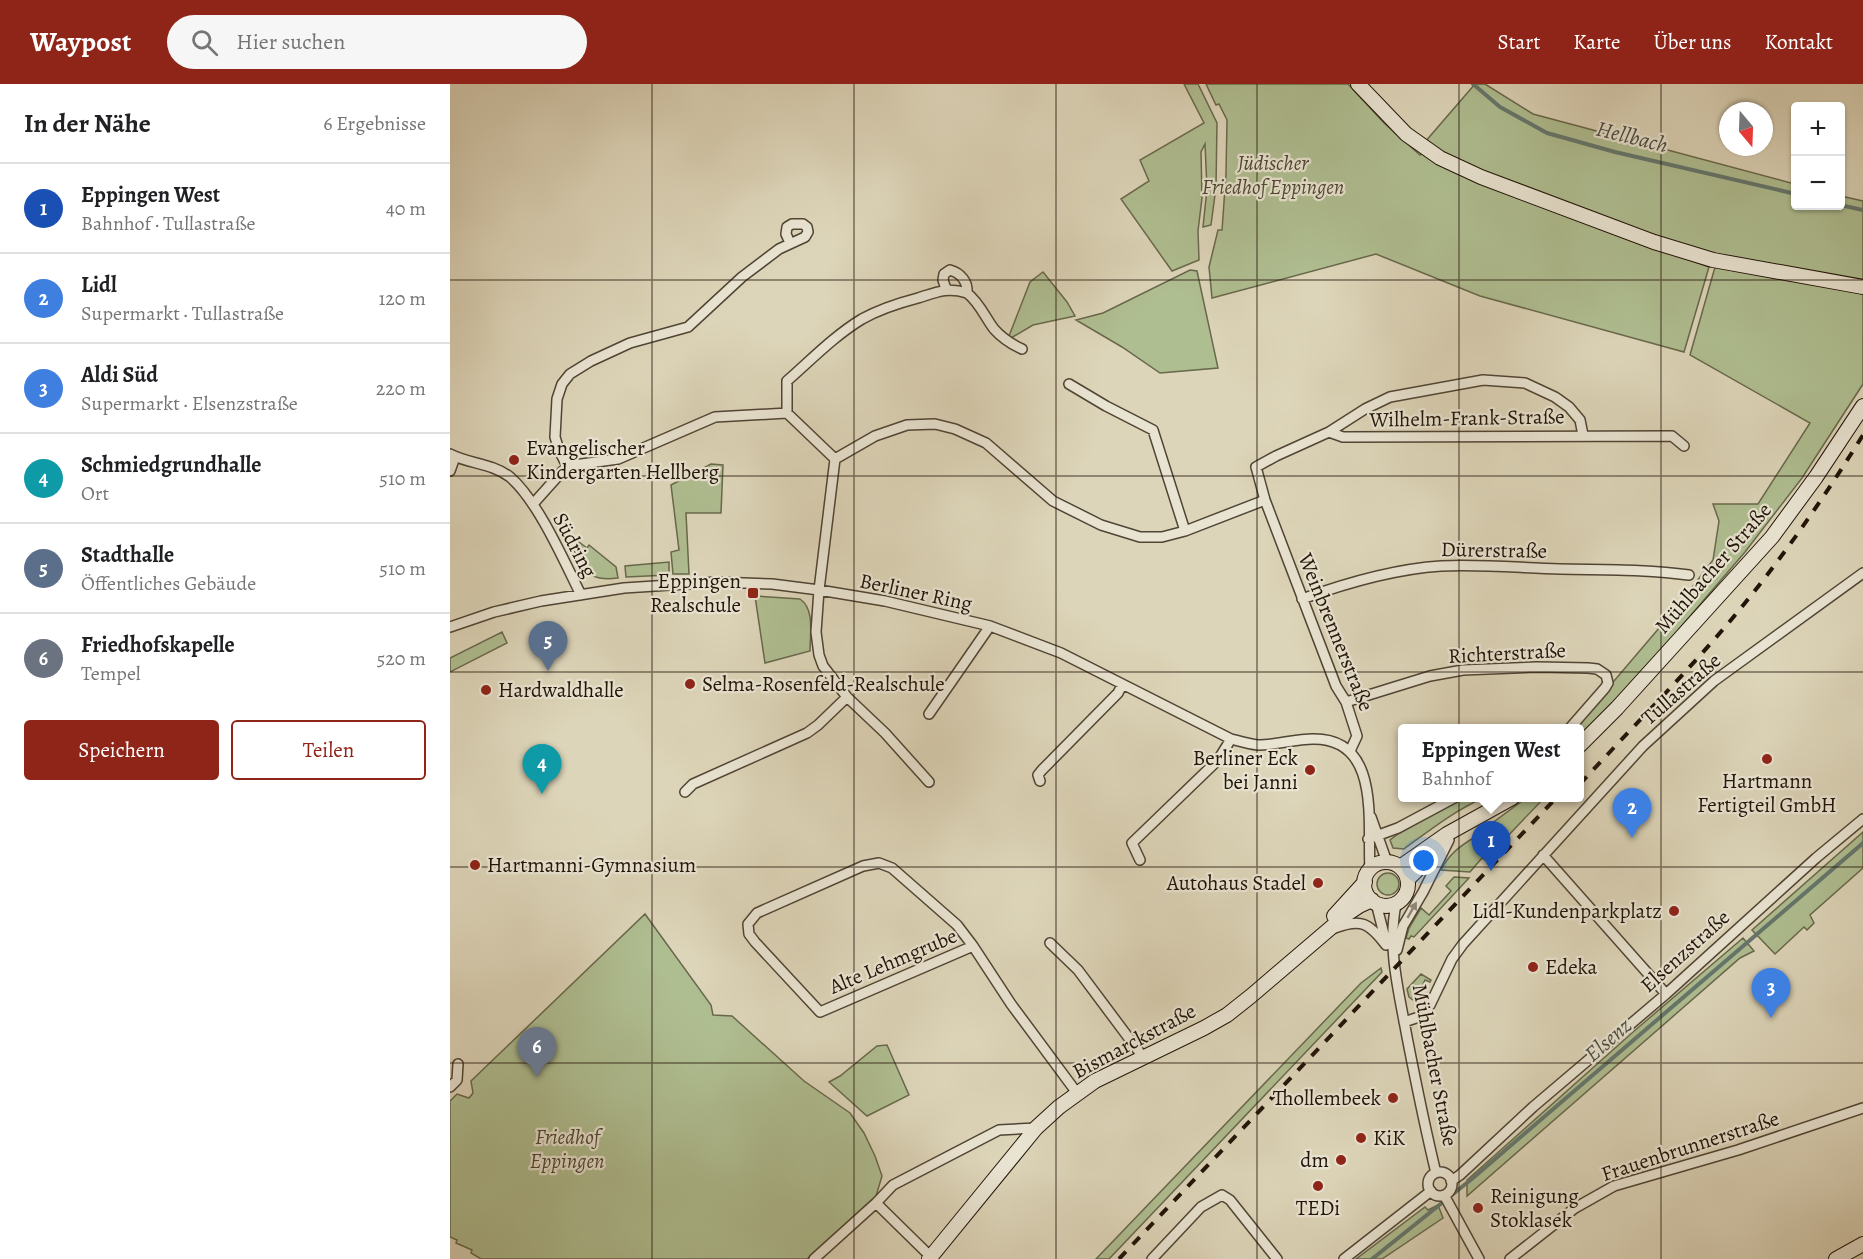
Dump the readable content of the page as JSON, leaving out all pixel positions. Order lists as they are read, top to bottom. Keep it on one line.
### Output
{"streets":{"street":["Wilhelm-Frank-Straße","Südring","Dürerstraße","Mühlbacher Straße","Berliner Ring","Weinbrennerstraße","Richterstraße","Tullastraße","Elsenzstraße","Alte Lehmgrube","Bismarckstraße","Frauenbrunnerstraße"]},"crossings":[["Wilhelm-Frank-Straße","Weinbrennerstraße"],["Südring","Berliner Ring"],["Dürerstraße","Weinbrennerstraße"],["Mühlbacher Straße","Tullastraße"],["Mühlbacher Straße","Elsenzstraße"],["Mühlbacher Straße","Bismarckstraße"],["Berliner Ring","Weinbrennerstraße"],["Weinbrennerstraße","Richterstraße"],["Alte Lehmgrube","Bismarckstraße"]],"water":["Hellbach","Elsenz"],"parks":["Jüdischer Friedhof Eppingen","Friedhof Eppingen"],"places":{"other":["Evangelischer Kindergarten Hellberg","Selma-Rosenfeld-Realschule","Hardwaldhalle","Hartmann Fertigteil GmbH","Berliner Eck bei Janni","Hartmanni-Gymnasium","Autohaus Stadel","Lidl-Kundenparkplatz","Edeka","Thollembeek","KiK","dm","TEDi","Reinigung Stoklasek"],"transit":["Eppingen Realschule"]},"north":"bottom","page":{"header":"Waypost","search":"Hier suchen","nav":["Start","Karte","Über uns","Kontakt"],"heading":["In der Nähe","6 Ergebnisse"],"map_buttons":["+","−"],"list":[{"mark":"1","name":"Eppingen West","note":"Bahnhof · Tullastraße","value":"40 m"},{"mark":"2","name":"Lidl","note":"Supermarkt · Tullastraße","value":"120 m"},{"mark":"3","name":"Aldi Süd","note":"Supermarkt · Elsenzstraße","value":"220 m"},{"mark":"4","name":"Schmiedgrundhalle","note":"Ort","value":"510 m"},{"mark":"5","name":"Stadthalle","note":"Öffentliches Gebäude","value":"510 m"},{"mark":"6","name":"Friedhofskapelle","note":"Tempel","value":"520 m"}],"pins":["5","4","2","1","3","6"],"buttons":["Speichern","Teilen"],"popup":["Eppingen West","Bahnhof"]}}
